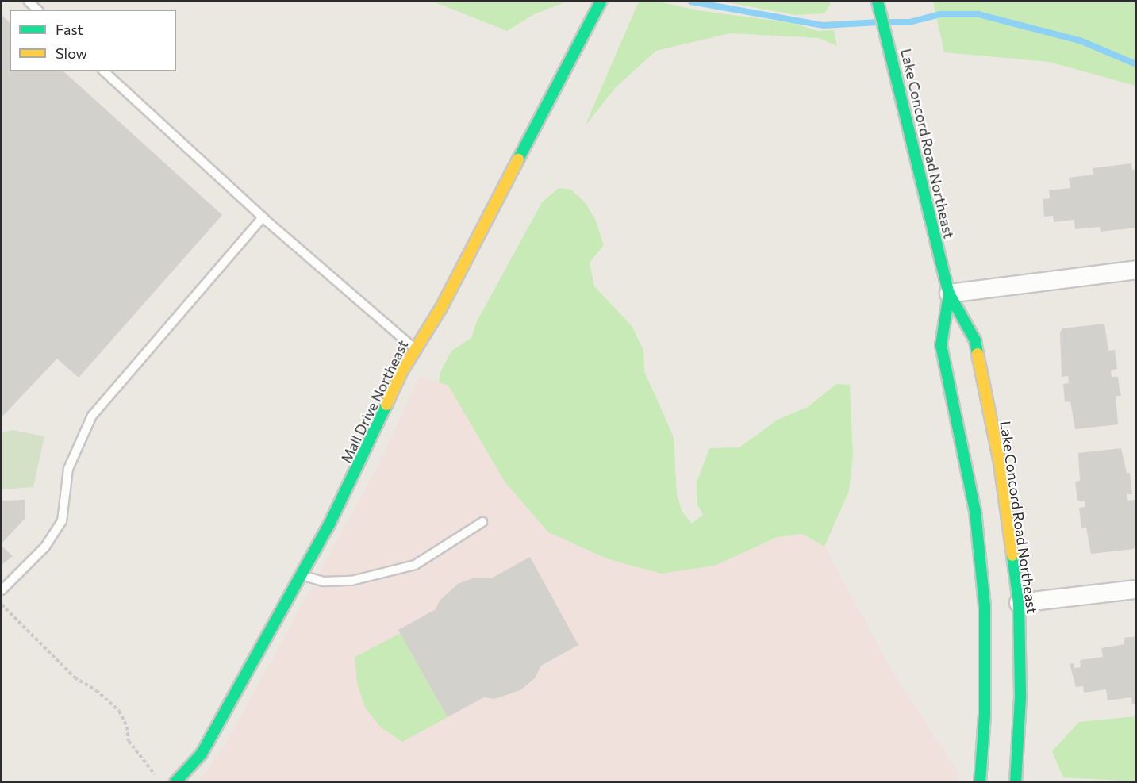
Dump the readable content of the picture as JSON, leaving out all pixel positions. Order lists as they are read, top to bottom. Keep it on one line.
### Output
{"streets":{"main road":["Lake Concord Road Northeast","Mall Drive Northeast"]},"legend":["Fast","Slow"]}
